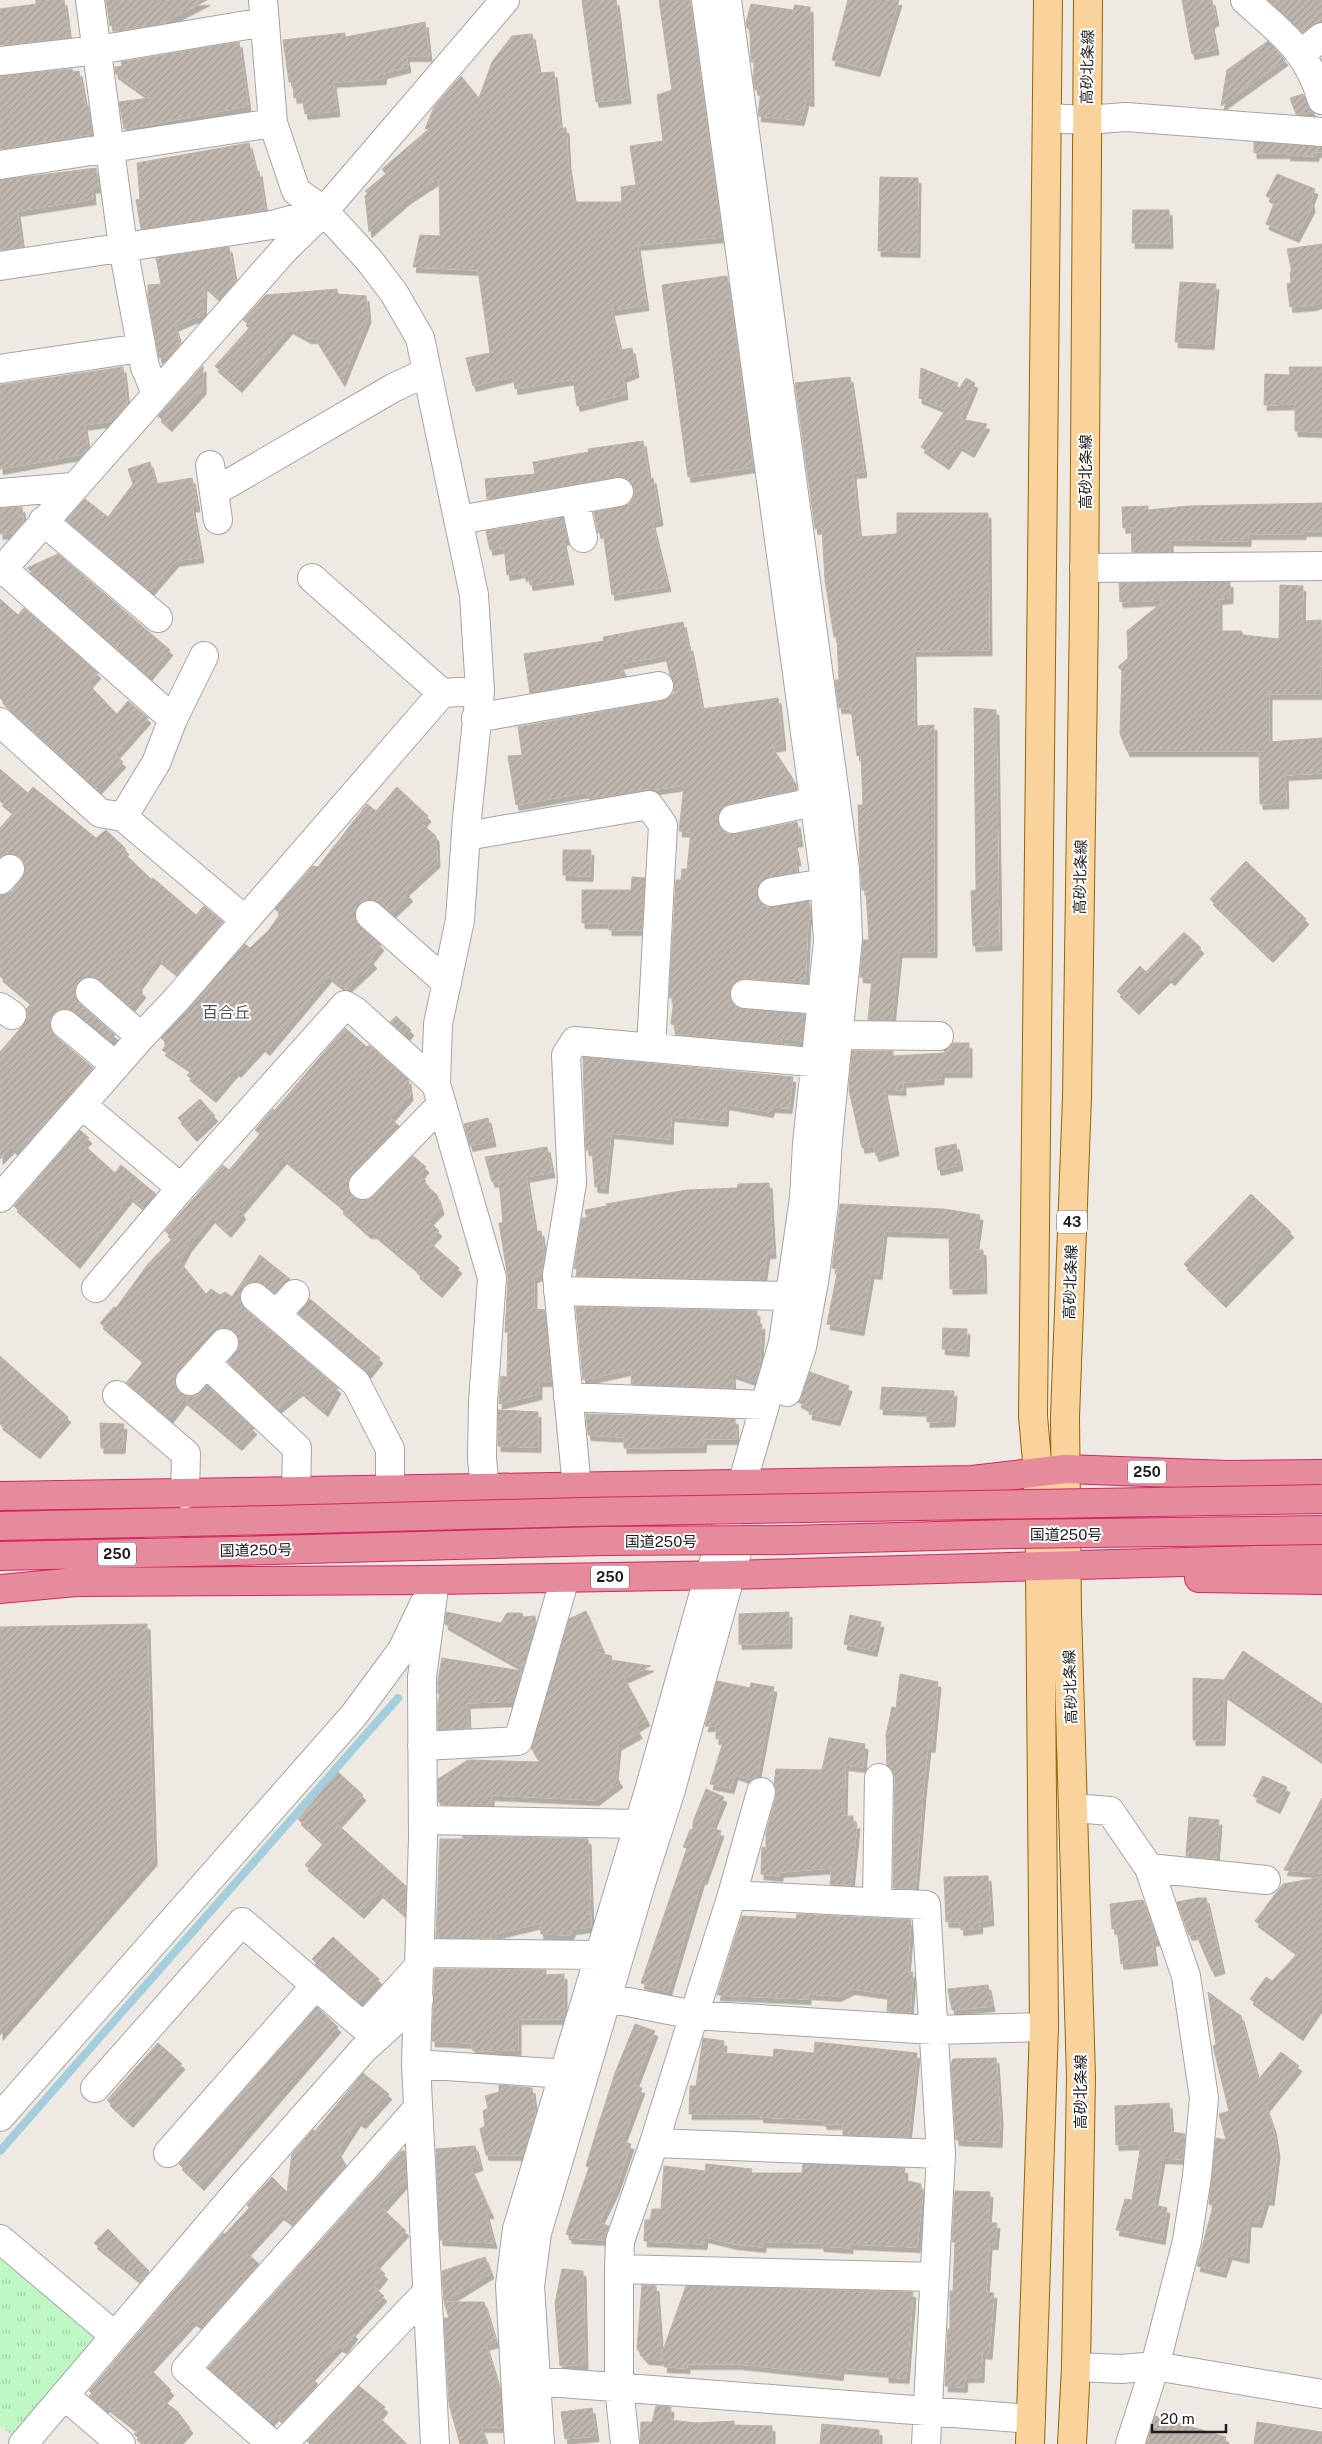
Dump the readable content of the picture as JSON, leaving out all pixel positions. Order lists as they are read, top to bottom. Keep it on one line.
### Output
{"streets":{"highway":["250","国道250号"],"main road":["高砂北条線","43"]},"crossings":[["高砂北条線","250"]],"districts":["百合丘"],"scale_bar":"20 m"}
